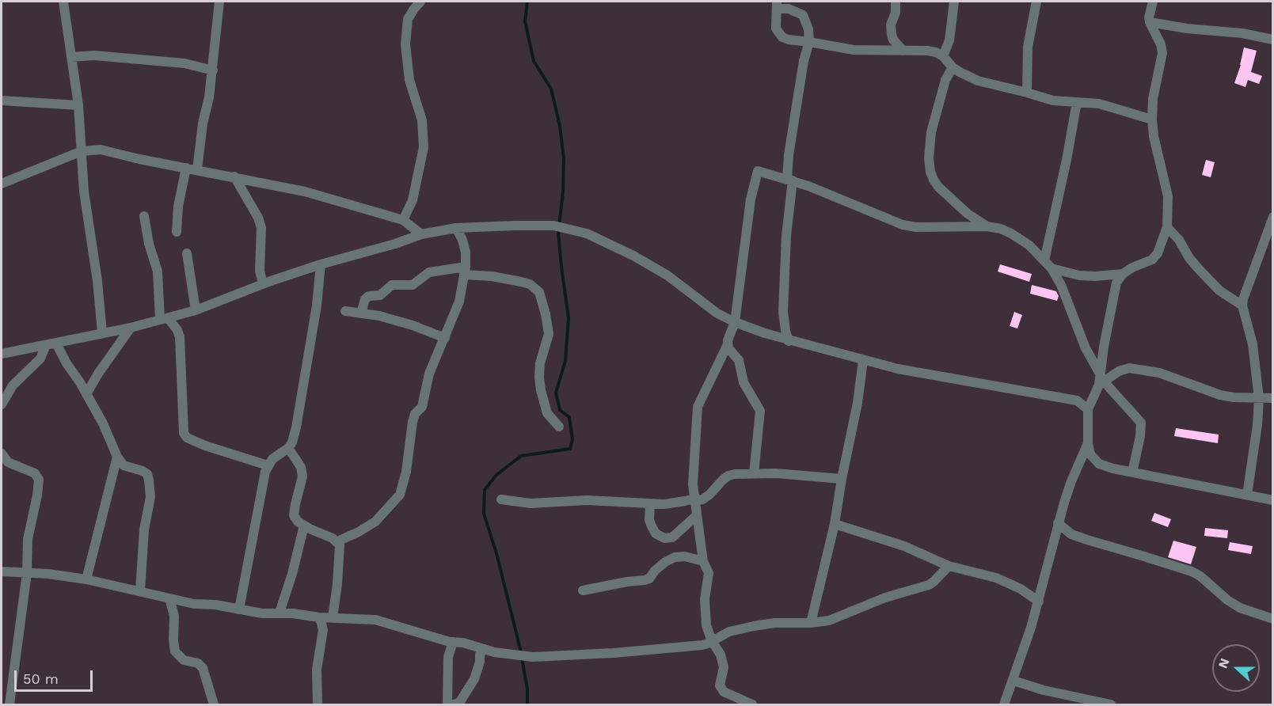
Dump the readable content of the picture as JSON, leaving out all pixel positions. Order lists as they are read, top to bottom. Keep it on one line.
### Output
{"scale_bar":"50 m","north":"left"}
